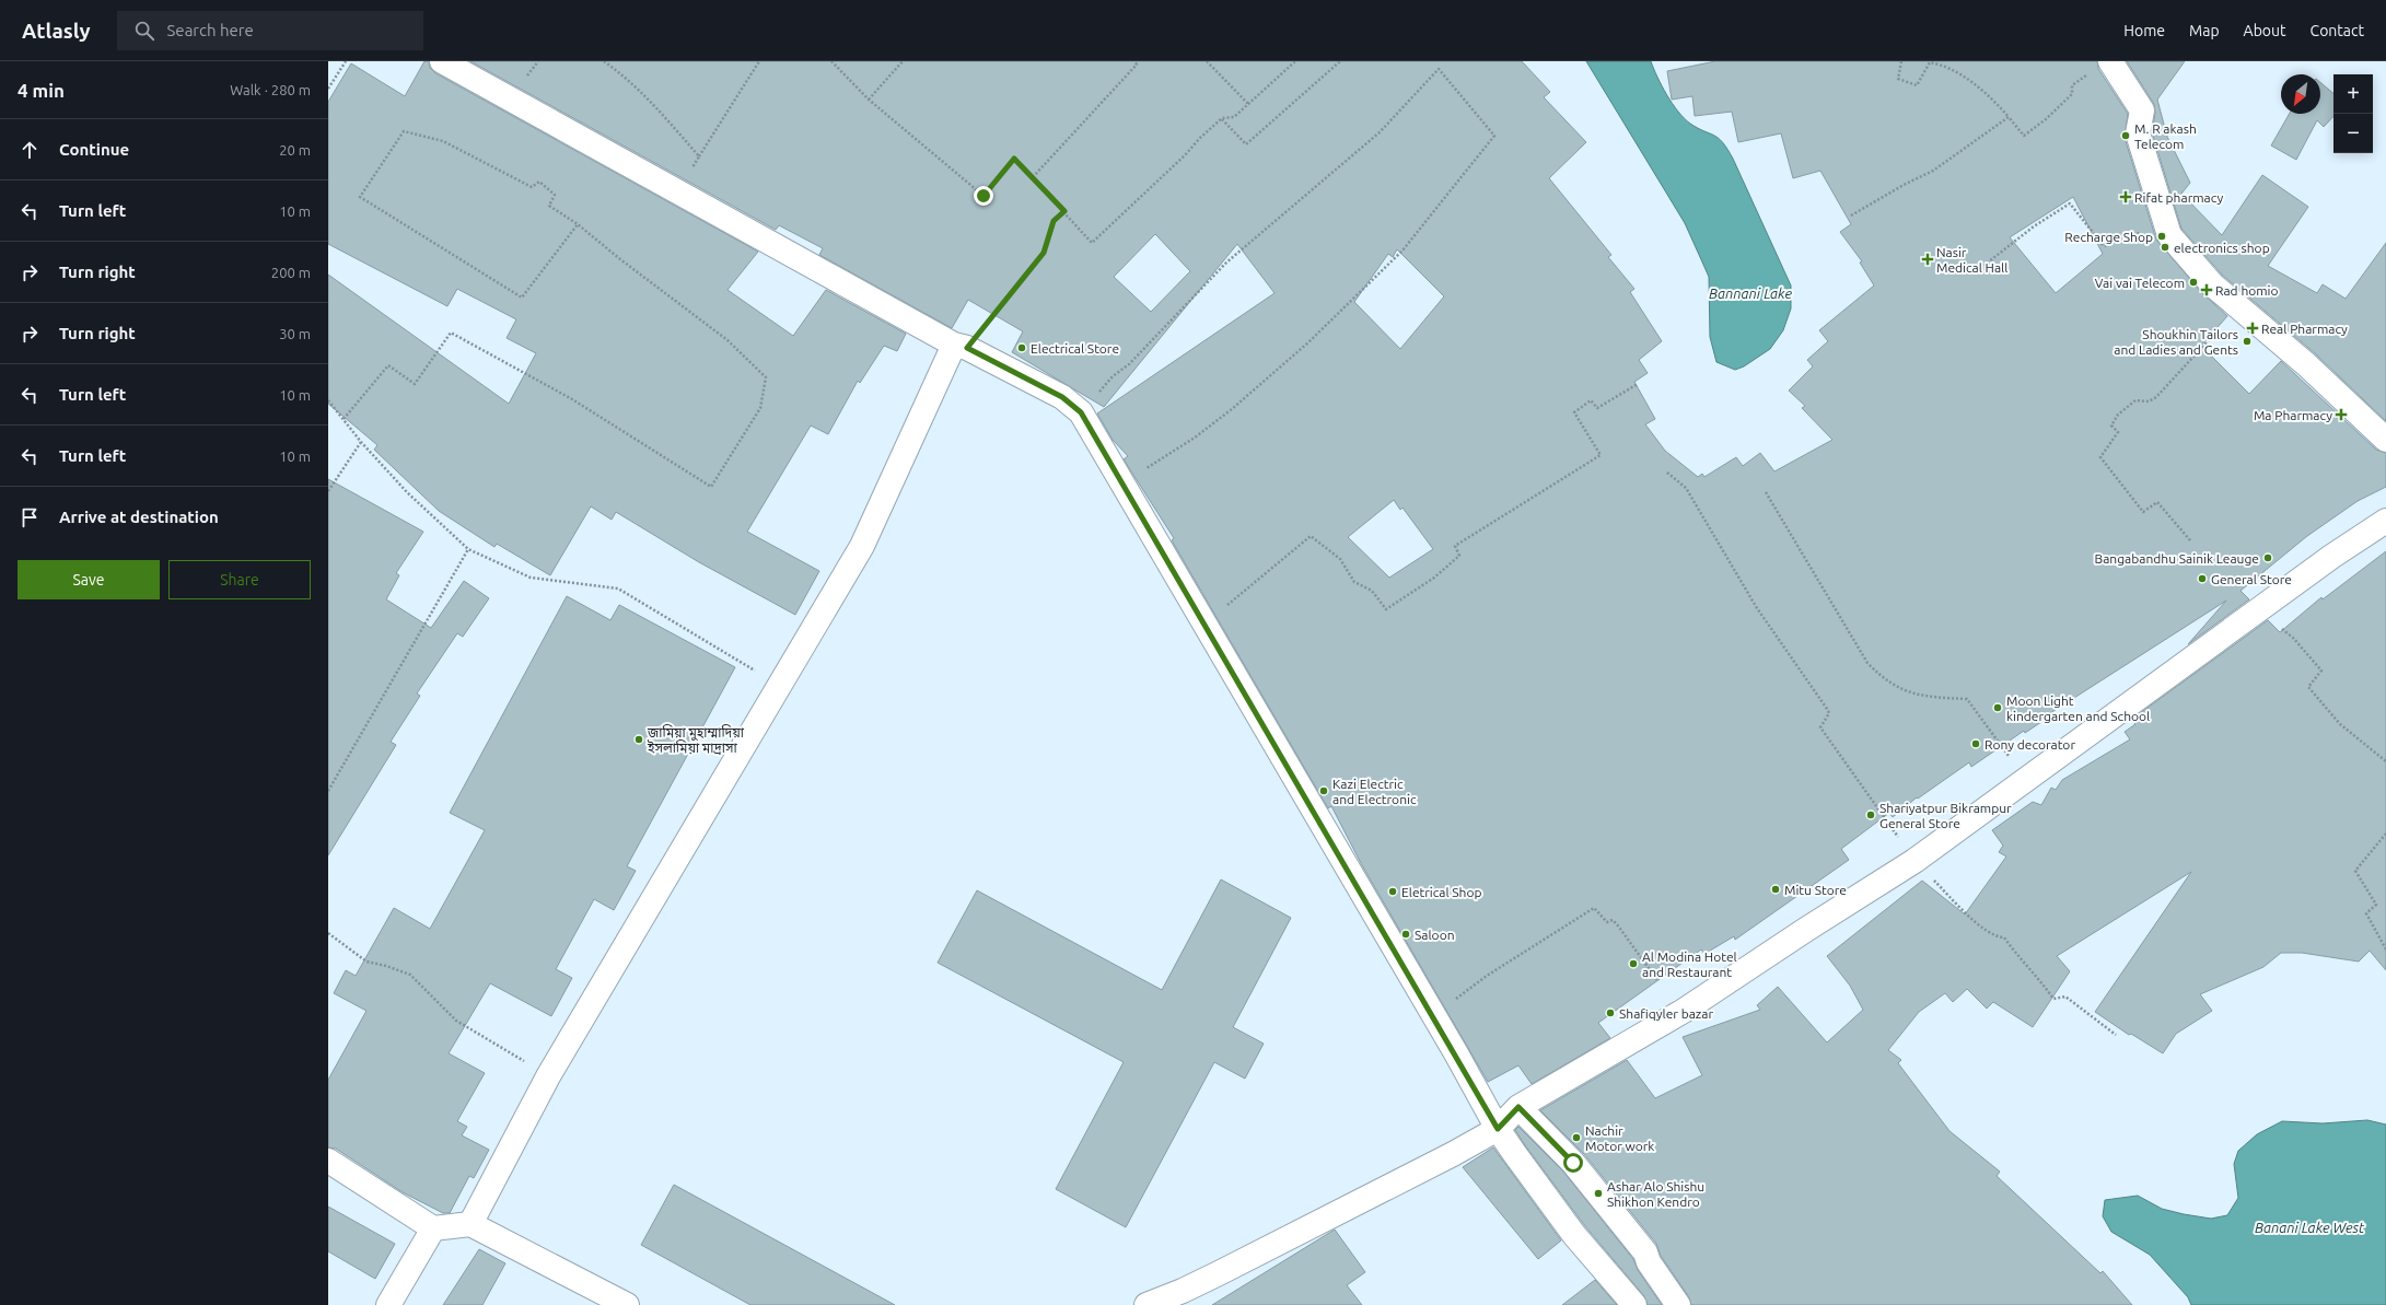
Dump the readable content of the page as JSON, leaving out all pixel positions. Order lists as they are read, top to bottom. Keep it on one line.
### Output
{"water":["Bannani Lake","Banani Lake West"],"places":{"other":["M. R akash Telecom","Recharge Shop","electronics shop","Vai vai Telecom","Shoukhin Tailors and Ladies and Gents","Electrical Store","Bangabandhu Sainik Leauge","General Store","Moon Light kindergarten and School","জামিয়া মুহাম্মাদিয়া ইসলামিয়া মাদ্রাসা","Rony decorator","Kazi Electric and Electronic","Shariyatpur Bikrampur General Store","Mitu Store","Eletrical Shop","Saloon","Al Modina Hotel and Restaurant","Shafiqyler bazar","Nachir Motor work","Ashar Alo Shishu Shikhon Kendro"],"health":["Rifat pharmacy","Nasir Medical Hall","Rad homio","Real Pharmacy","Ma Pharmacy"]},"north":"bottom left","page":{"header":"Atlasly","search":"Search here","nav":["Home","Map","About","Contact"],"heading":["4 min","Walk · 280 m"],"map_buttons":["+","−"],"list":[["Continue","20 m"],["Turn left","10 m"],["Turn right","200 m"],["Turn right","30 m"],["Turn left","10 m"],["Turn left","10 m"],"Arrive at destination"],"buttons":["Save","Share"]}}
